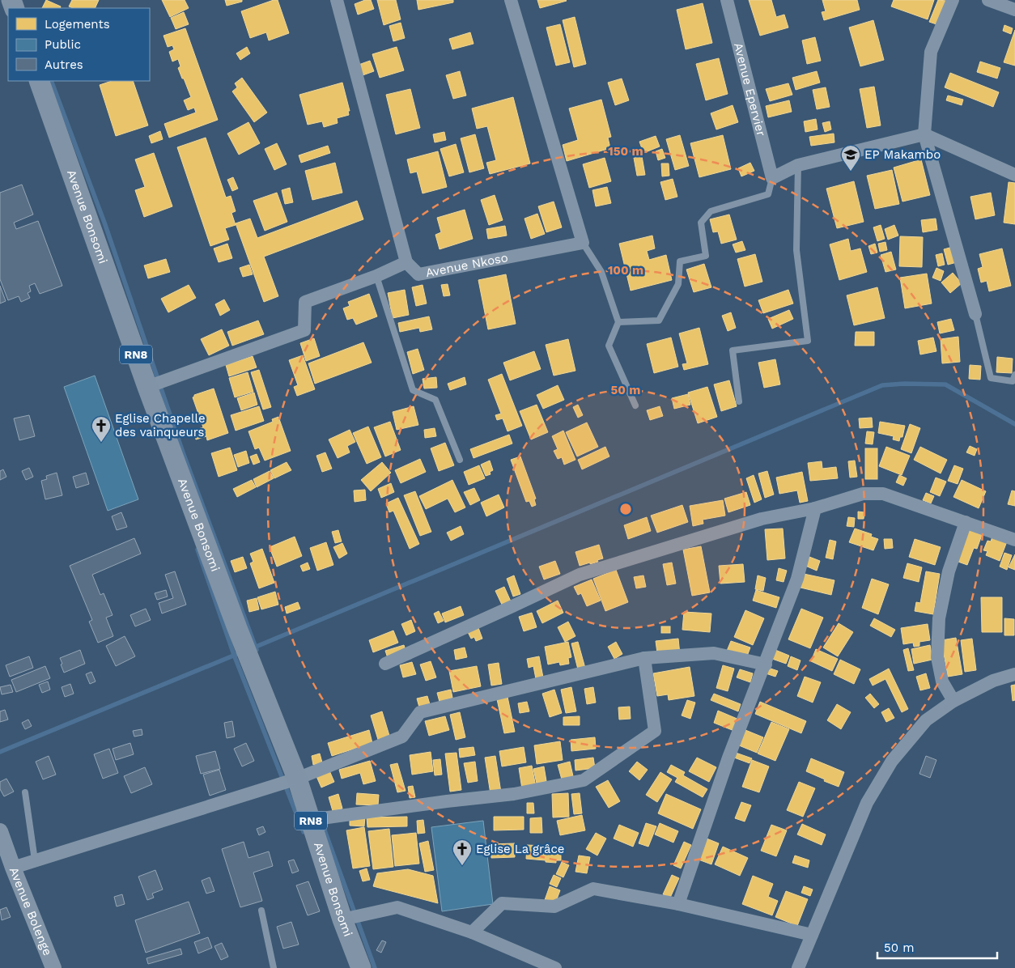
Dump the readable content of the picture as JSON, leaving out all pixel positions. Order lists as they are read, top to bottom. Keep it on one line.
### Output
{"streets":{"main road":["Avenue Bonsomi","RN8"],"street":["Avenue Epervier","Avenue Nkoso","Avenue Bolenge"]},"crossings":[["Avenue Bonsomi","Avenue Nkoso"]],"places":{"school or university":["EP Makambo"],"church":["Eglise Chapelle des vainqueurs","Eglise La grâce"]},"legend":["Logements","Public","Autres"],"scale_bar":"50 m","rings":["150 m","100 m","50 m"]}
